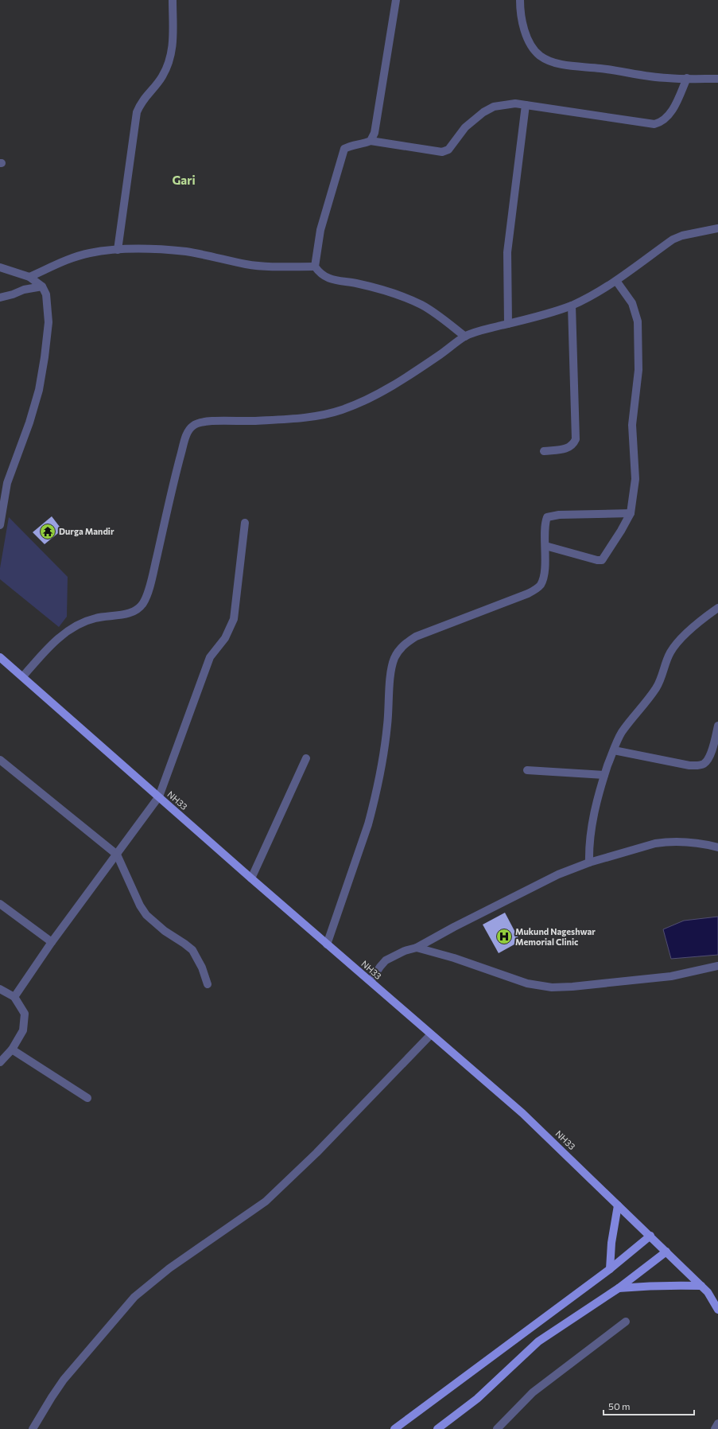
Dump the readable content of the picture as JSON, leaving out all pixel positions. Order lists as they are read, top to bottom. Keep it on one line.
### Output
{"streets":{"main road":["NH33"]},"districts":["Gari"],"places":{"temple":["Durga Mandir"],"hospital":["Mukund Nageshwar Memorial Clinic"]},"scale_bar":"50 m"}
